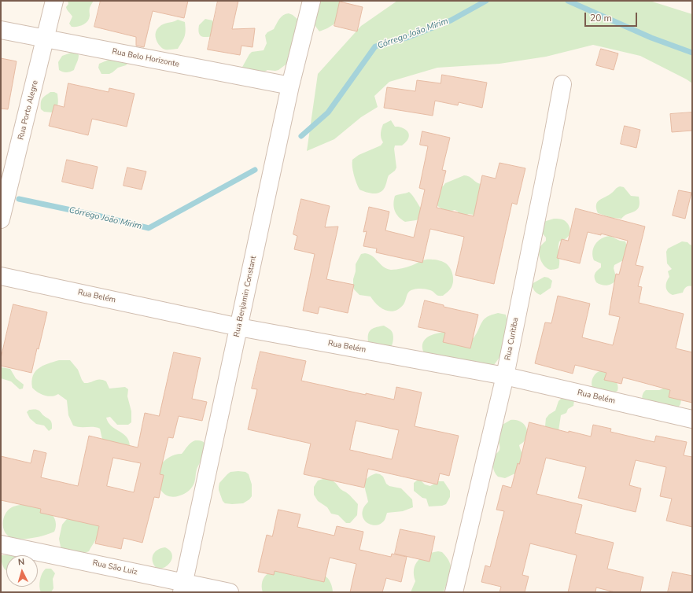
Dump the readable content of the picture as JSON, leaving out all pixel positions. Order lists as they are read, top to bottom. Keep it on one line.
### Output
{"streets":{"street":["Rua Belo Horizonte","Rua Porto Alegre","Rua Belém","Rua Benjamin Constant","Rua Curitiba","Rua São Luiz"]},"crossings":[["Rua Belo Horizonte","Rua Porto Alegre"],["Rua Belo Horizonte","Rua Benjamin Constant"],["Rua Belém","Rua Benjamin Constant"],["Rua Belém","Rua Curitiba"],["Rua Benjamin Constant","Rua São Luiz"]],"water":["Córrego João Mirim"],"scale_bar":"20 m","north":"top"}
